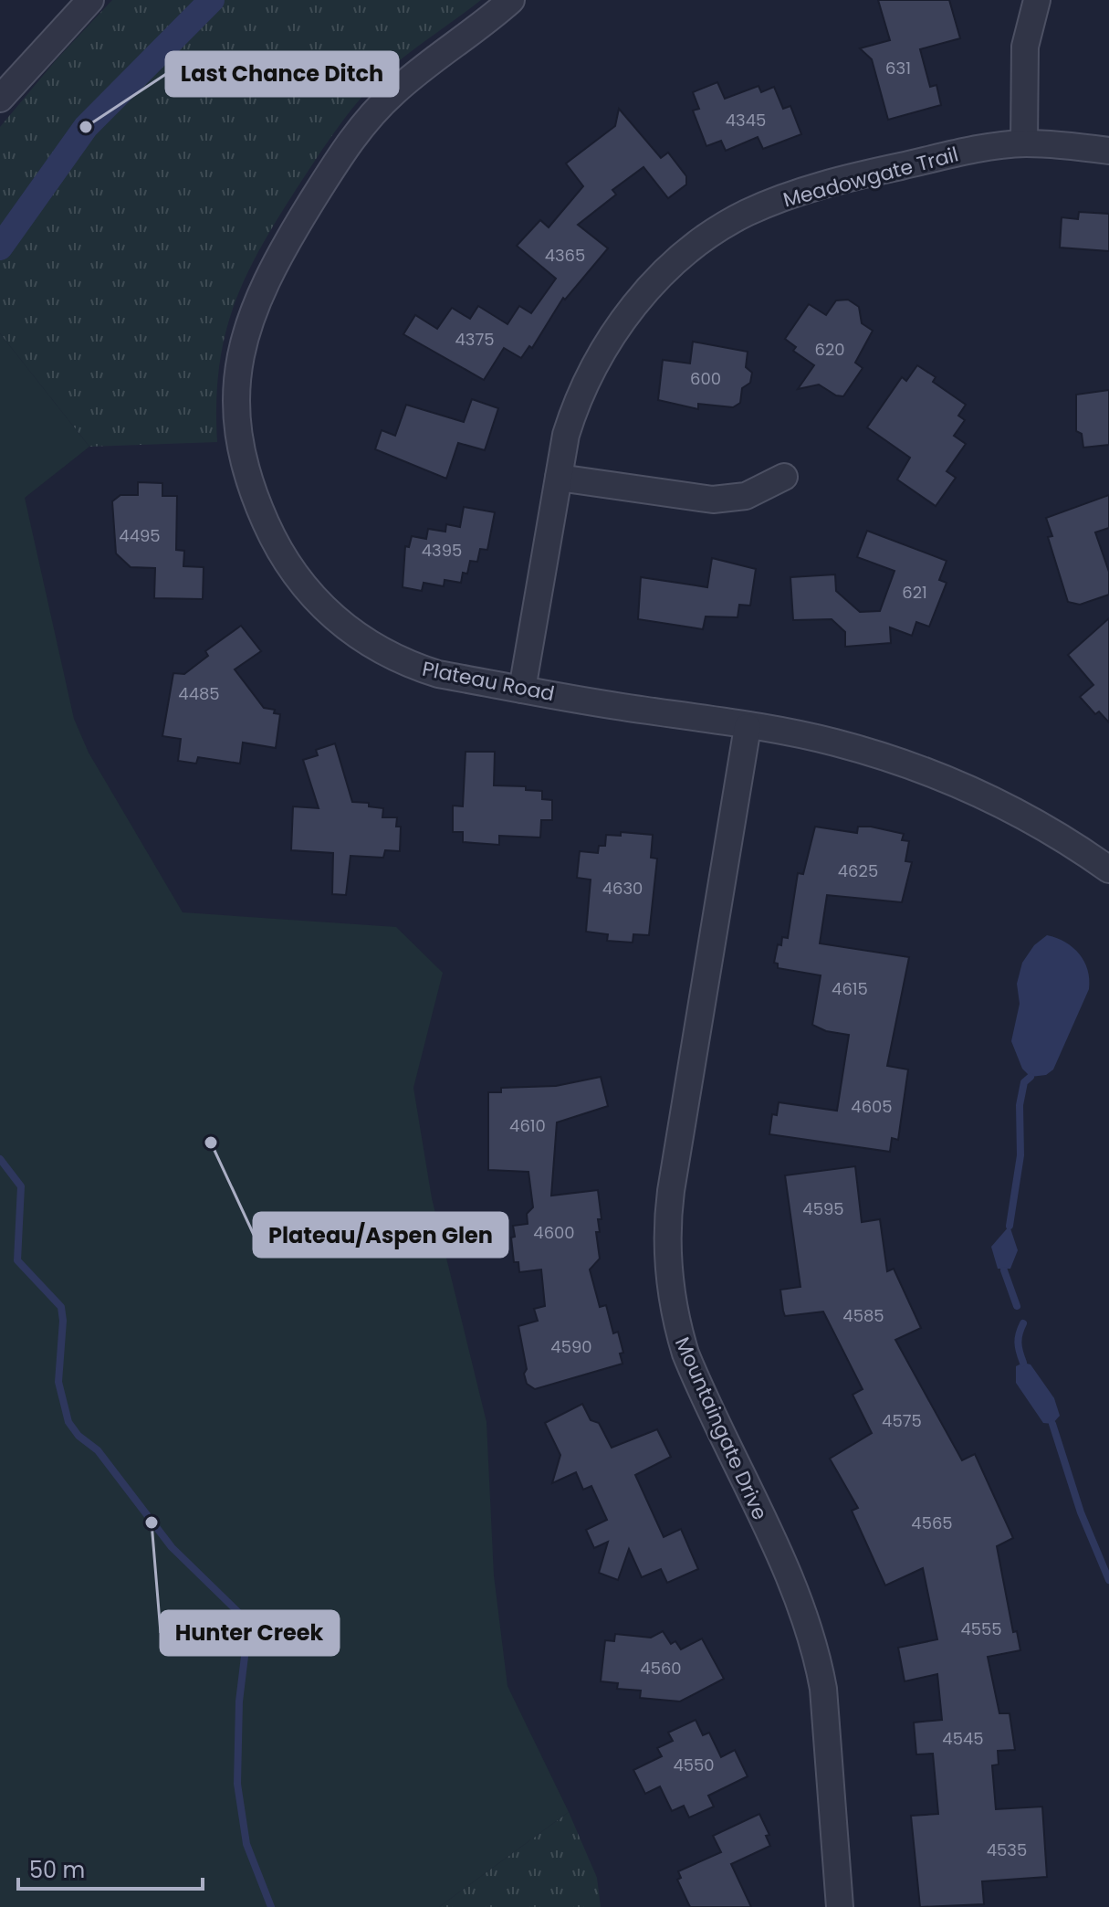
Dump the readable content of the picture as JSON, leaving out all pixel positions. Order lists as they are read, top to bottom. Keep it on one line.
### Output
{"streets":{"street":["Meadowgate Trail","Plateau Road","Mountaingate Drive"]},"crossings":[["Meadowgate Trail","Plateau Road"],["Plateau Road","Mountaingate Drive"]],"places":["Last Chance Ditch","Plateau/Aspen Glen","Hunter Creek"],"house_numbers":["631","4345","4365","4375","620","600","4495","4395","621","4485","4625","4630","4615","4605","4610","4595","4600","4585","4590","4575","4565","4555","4560","4545","4550","4535"],"scale_bar":"50 m"}
